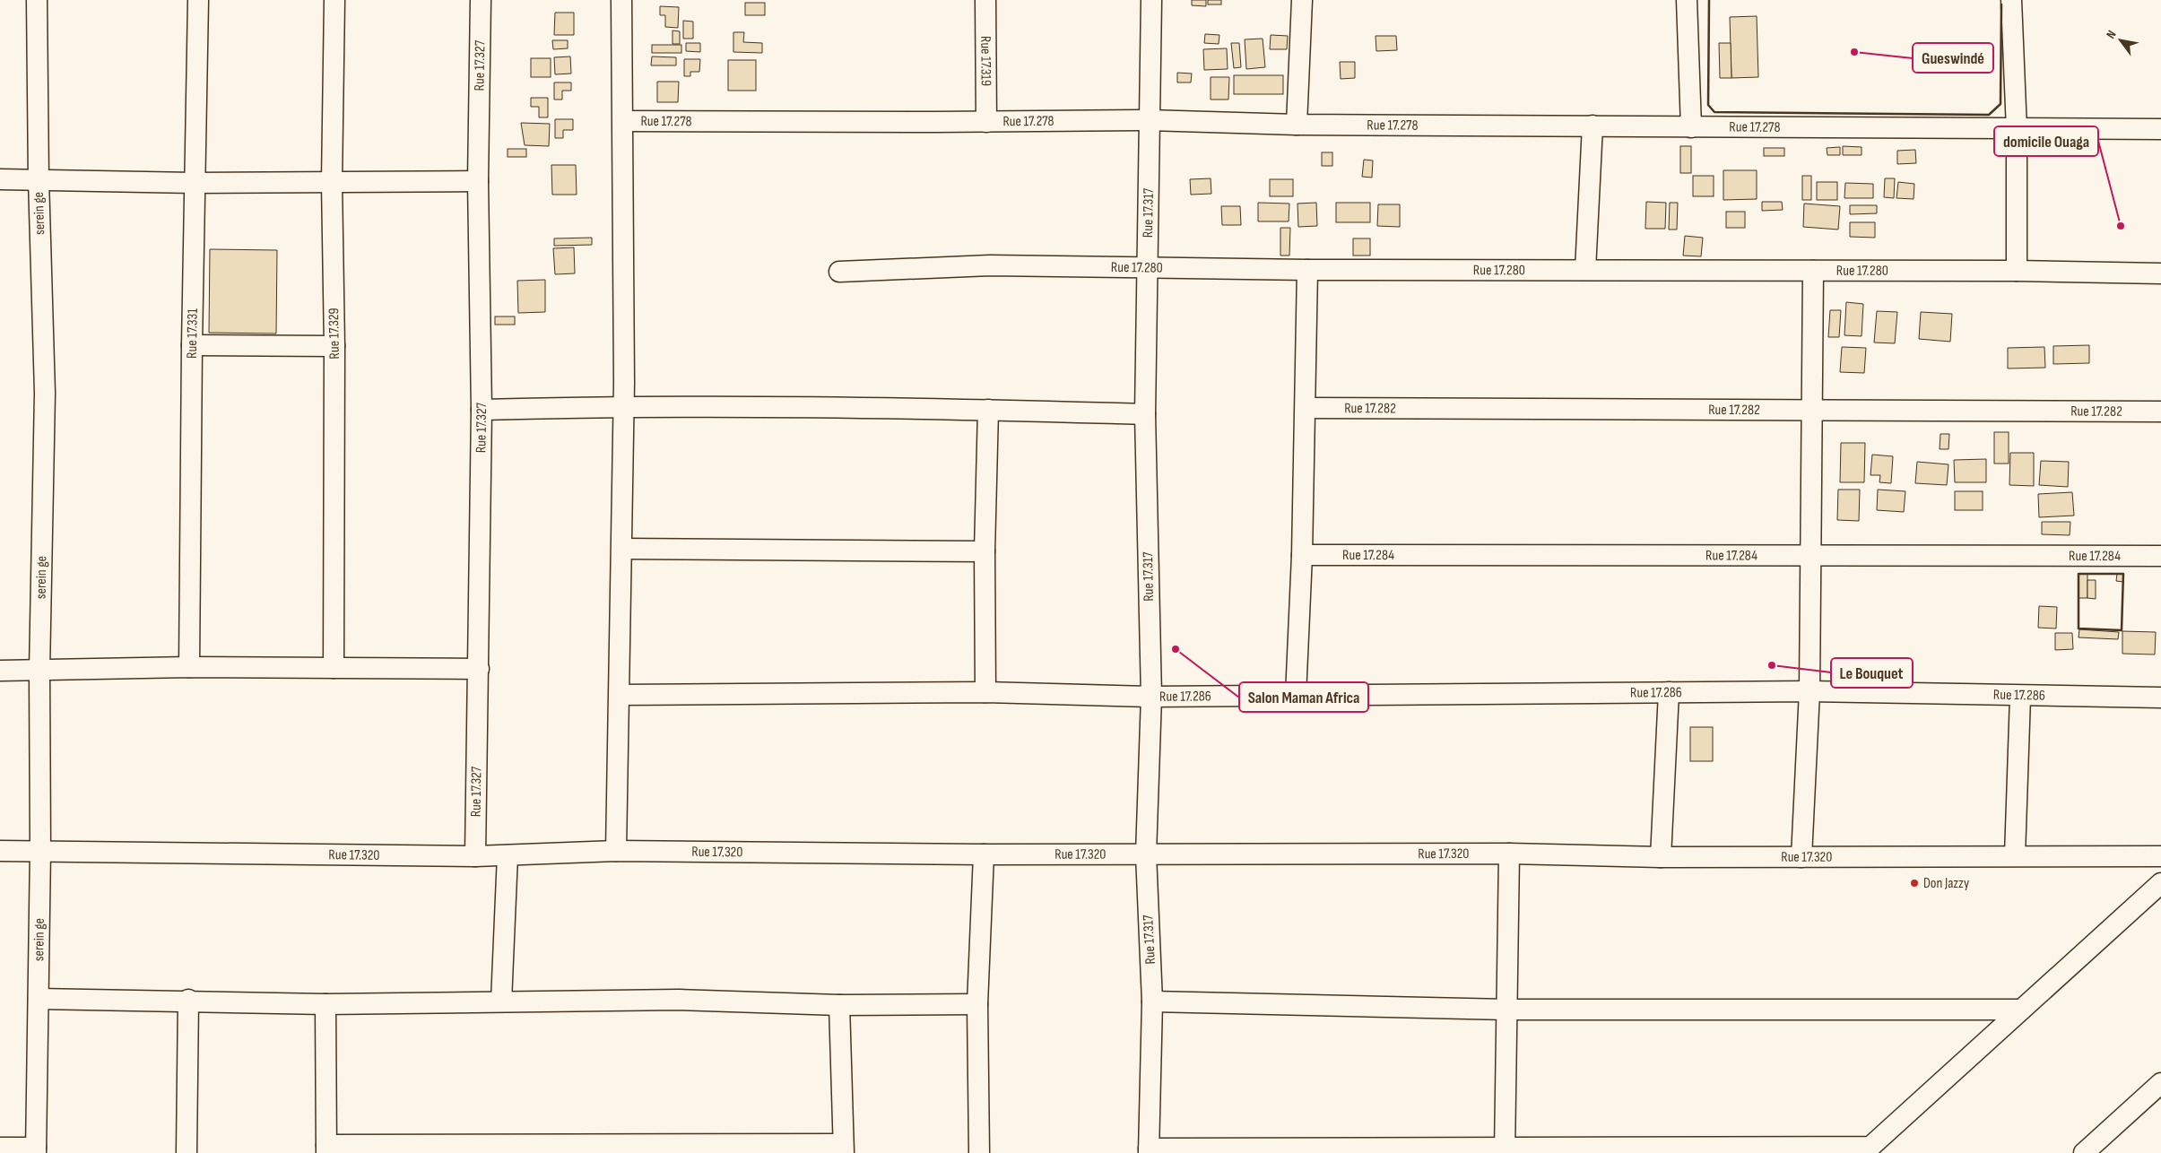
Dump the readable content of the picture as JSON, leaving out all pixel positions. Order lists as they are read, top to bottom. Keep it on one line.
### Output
{"streets":{"street":["Rue 17.319","Rue 17.327","Rue 17.278","serein ge","Rue 17.317","Rue 17.280","Rue 17.331","Rue 17.329","Rue 17.282","Rue 17.284","Rue 17.286","Rue 17.320"]},"crossings":[["Rue 17.319","Rue 17.278"],["Rue 17.327","Rue 17.320"],["Rue 17.278","Rue 17.317"],["serein ge","Rue 17.320"],["Rue 17.317","Rue 17.280"],["Rue 17.317","Rue 17.286"],["Rue 17.317","Rue 17.320"]],"places":["Gueswindé","domicile Ouaga","Salon Maman Africa","Le Bouquet","Don Jazzy"],"north":"top left"}
